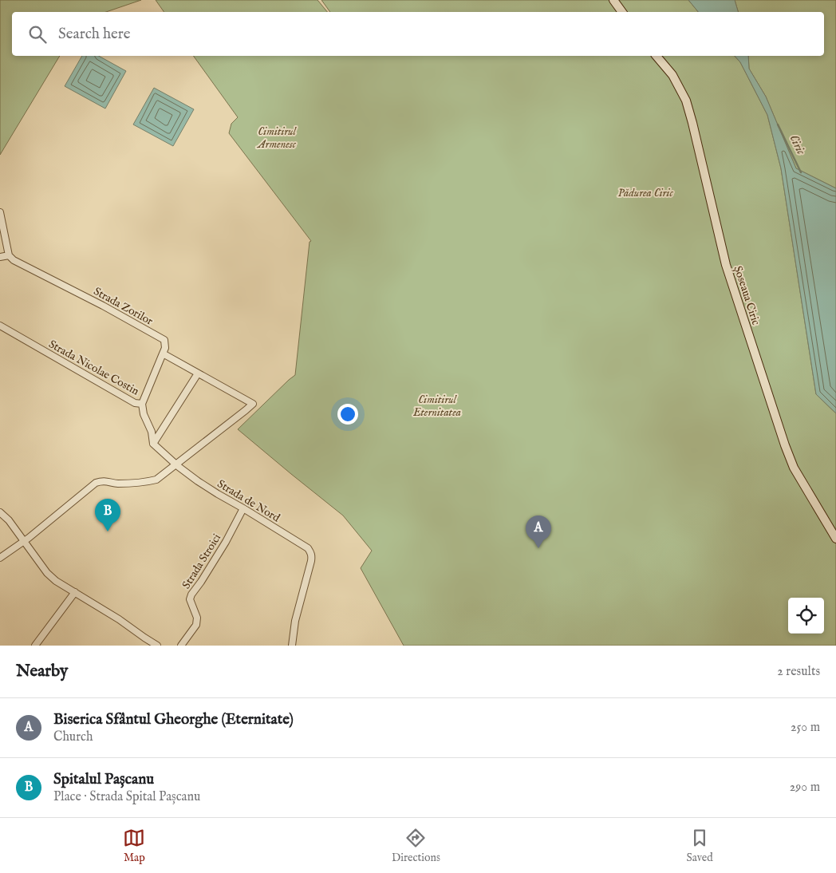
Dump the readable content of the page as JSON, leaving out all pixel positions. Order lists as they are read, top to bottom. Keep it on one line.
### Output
{"streets":{"street":["Șoseaua Ciric","Strada Zorilor","Strada Nicolae Costin","Strada de Nord","Strada Stroici"]},"crossings":[["Strada Nicolae Costin","Strada de Nord"],["Strada de Nord","Strada Stroici"]],"water":["Ciric"],"parks":["Cimitirul Armenesc","Pădurea Ciric","Cimitirul Eternitatea"],"page":{"search":"Search here","pins":["B","A"],"heading":["Nearby","2 results"],"list":[{"mark":"A","name":"Biserica Sfântul Gheorghe (Eternitate)","note":"Church","value":"250 m"},{"mark":"B","name":"Spitalul Pașcanu","note":"Place · Strada Spital Pașcanu","value":"290 m"}],"nav":["Map","Directions","Saved"]}}
